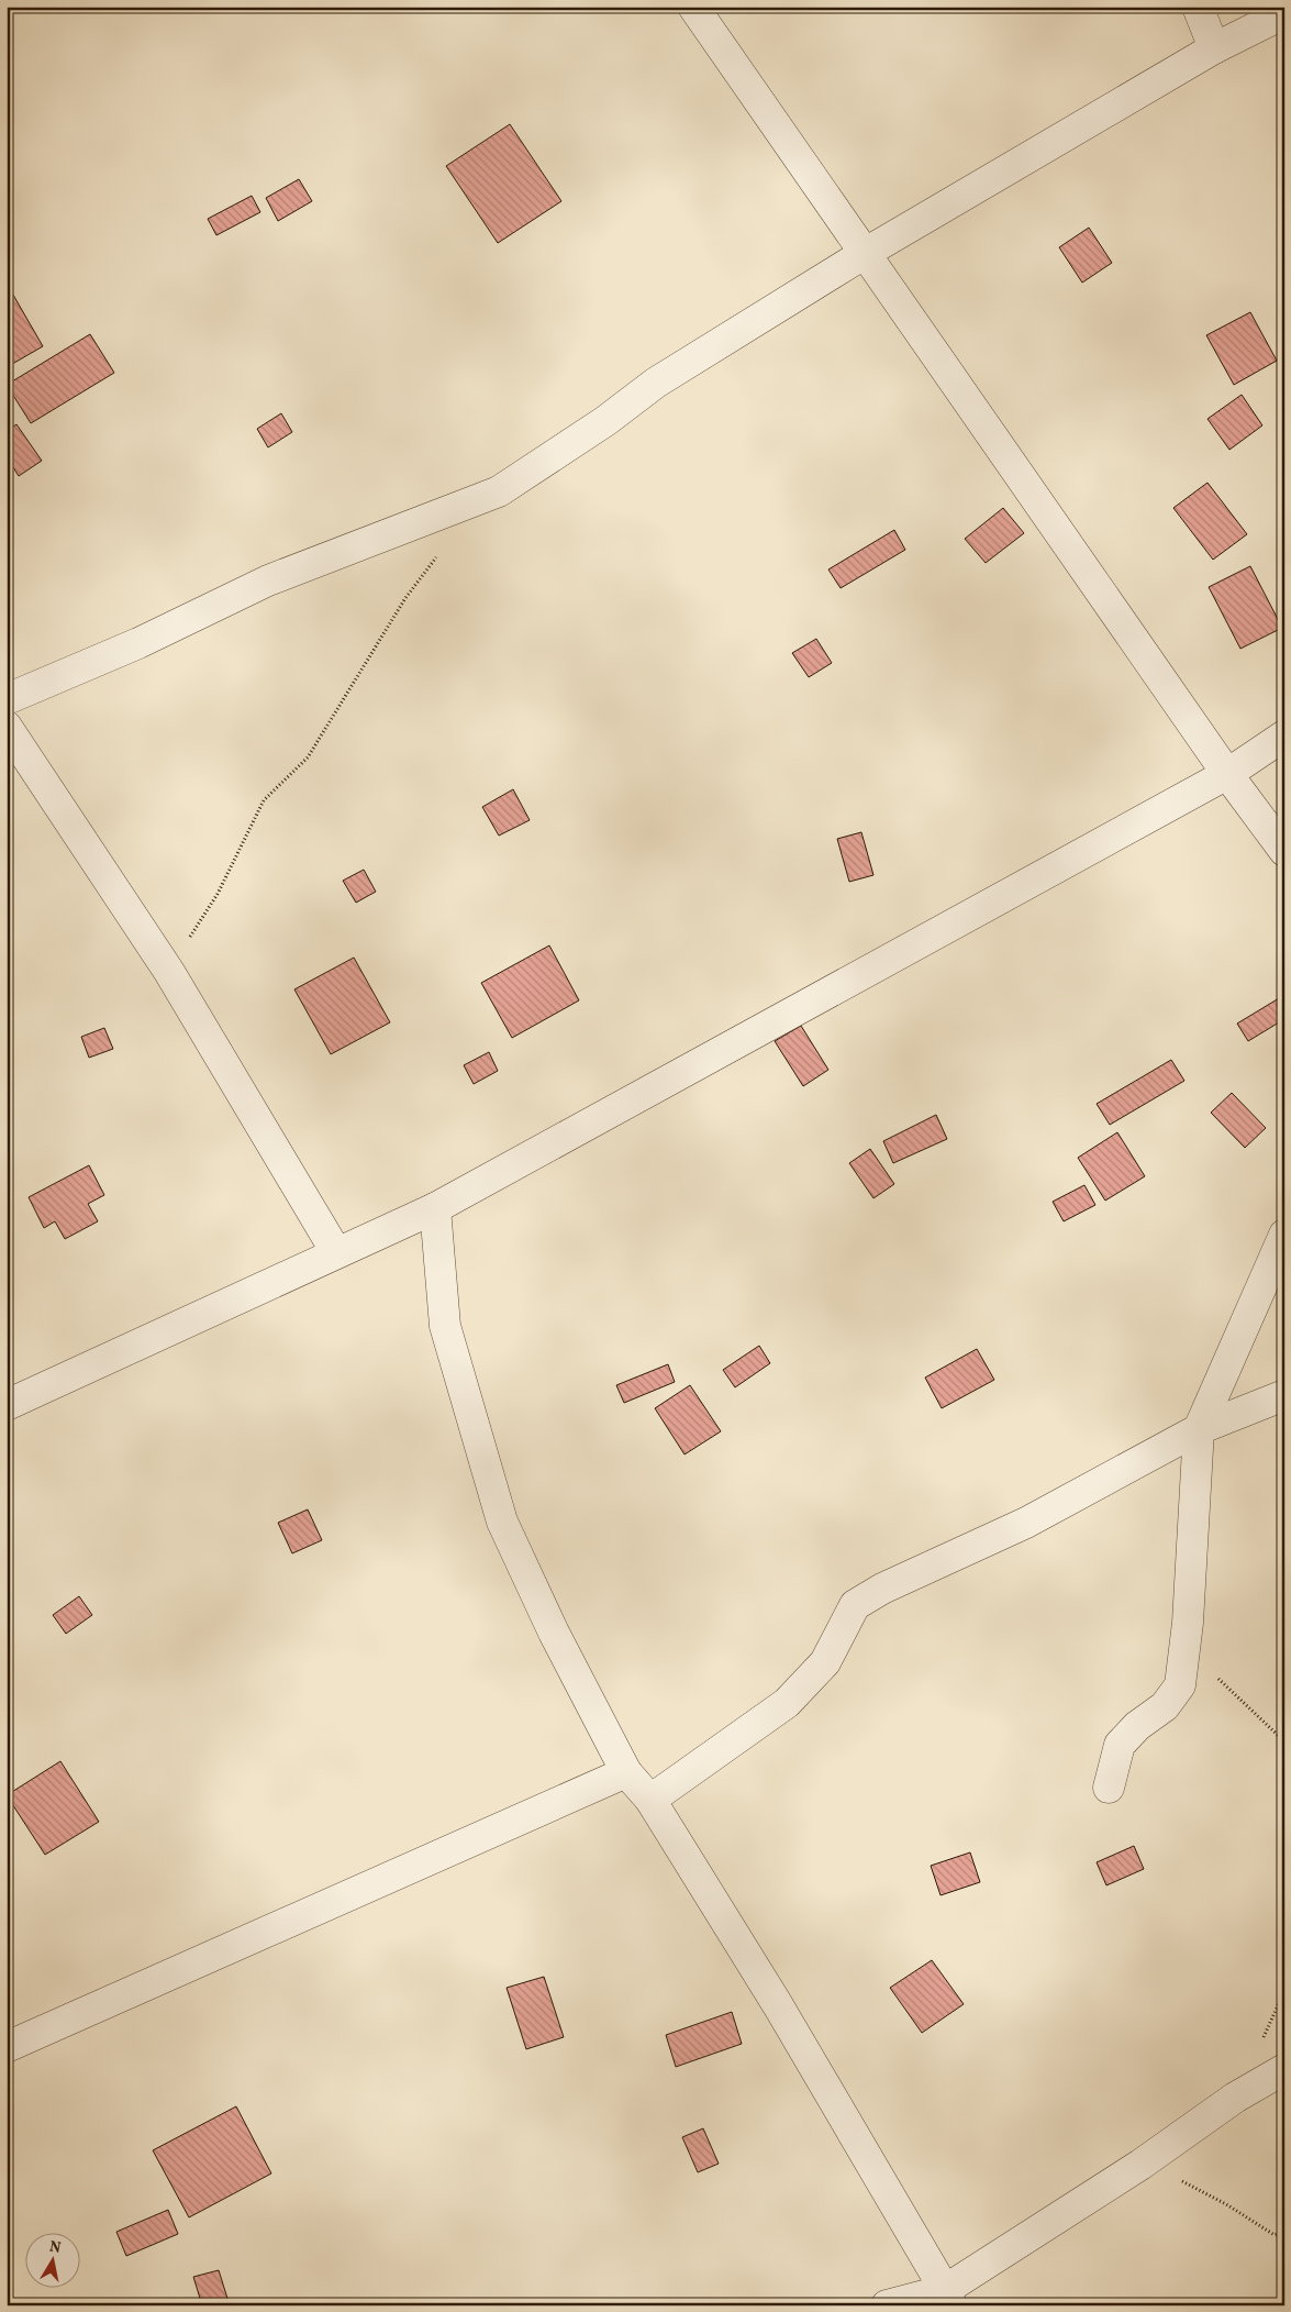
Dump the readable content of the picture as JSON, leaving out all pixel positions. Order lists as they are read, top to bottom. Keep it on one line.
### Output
{"north":"top"}
